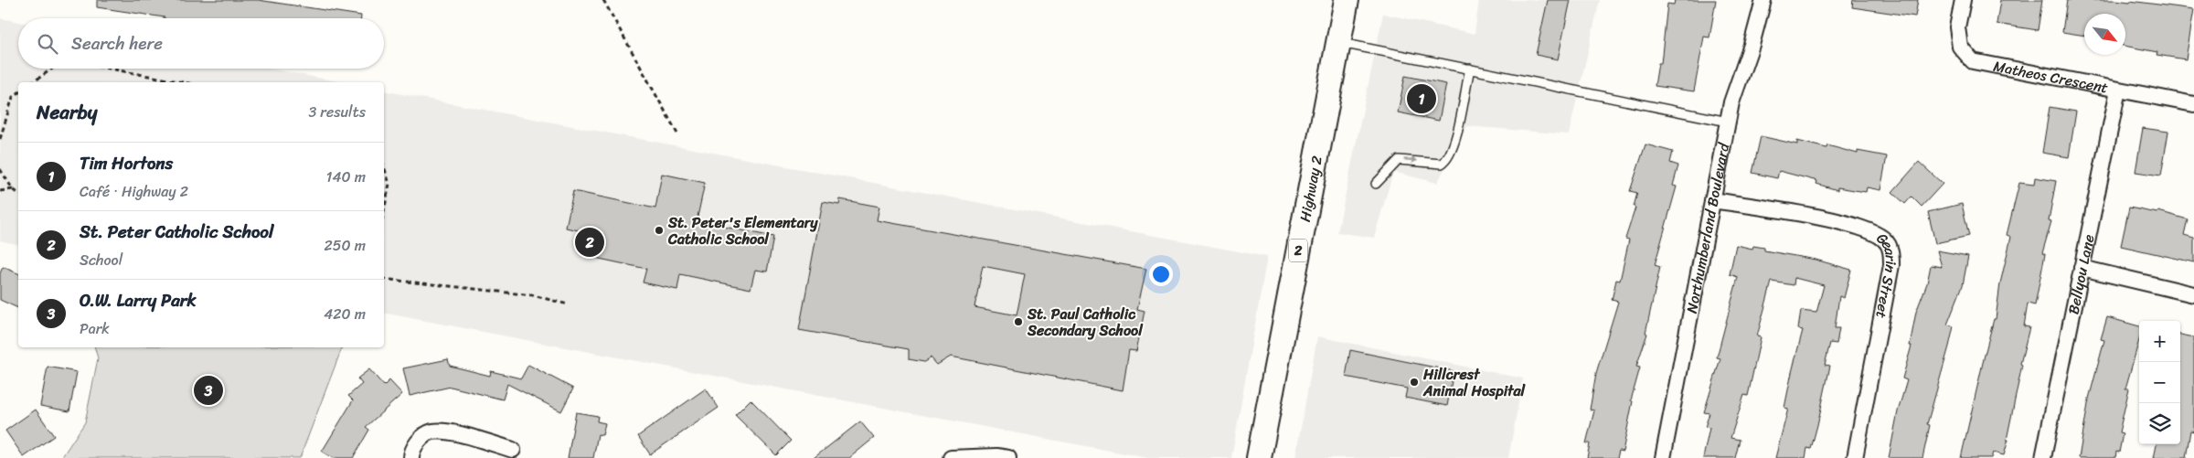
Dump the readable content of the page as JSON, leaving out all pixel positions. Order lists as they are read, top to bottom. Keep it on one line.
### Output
{"streets":{"main road":["Highway 2","2"],"street":["Matheos Crescent","Northumberland Boulevard","Bellyou Lane","Gearin Street"]},"crossings":[["Matheos Crescent","Bellyou Lane"],["Northumberland Boulevard","Gearin Street"]],"places":["St. Peter's Elementary Catholic School","St. Paul Catholic Secondary School","Hillcrest Animal Hospital"],"north":"bottom right","page":{"search":"Search here","pins":["1","2","3"],"heading":["Nearby","3 results"],"list":[{"mark":"1","name":"Tim Hortons","note":"Café · Highway 2","value":"140 m"},{"mark":"2","name":"St. Peter Catholic School","note":"School","value":"250 m"},{"mark":"3","name":"O.W. Larry Park","note":"Park","value":"420 m"}],"map_buttons":["+","−"]}}
